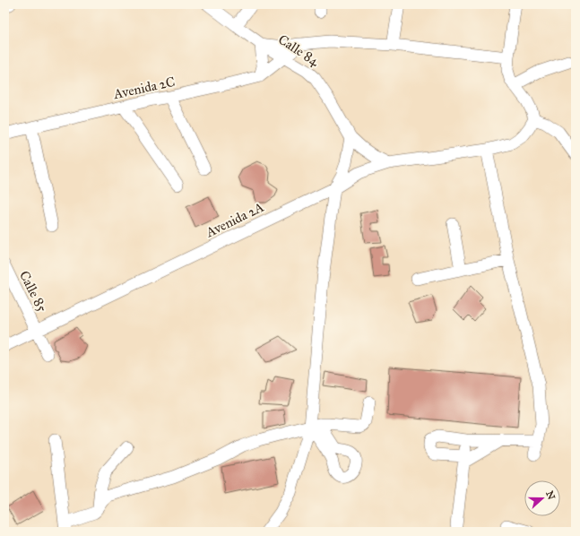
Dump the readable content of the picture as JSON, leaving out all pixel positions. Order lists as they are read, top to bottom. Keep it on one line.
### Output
{"streets":{"street":["Calle 84","Avenida 2C","Avenida 2A","Calle 85"]},"crossings":[["Calle 84","Avenida 2C"],["Calle 84","Avenida 2A"],["Avenida 2A","Calle 85"]],"north":"right"}
